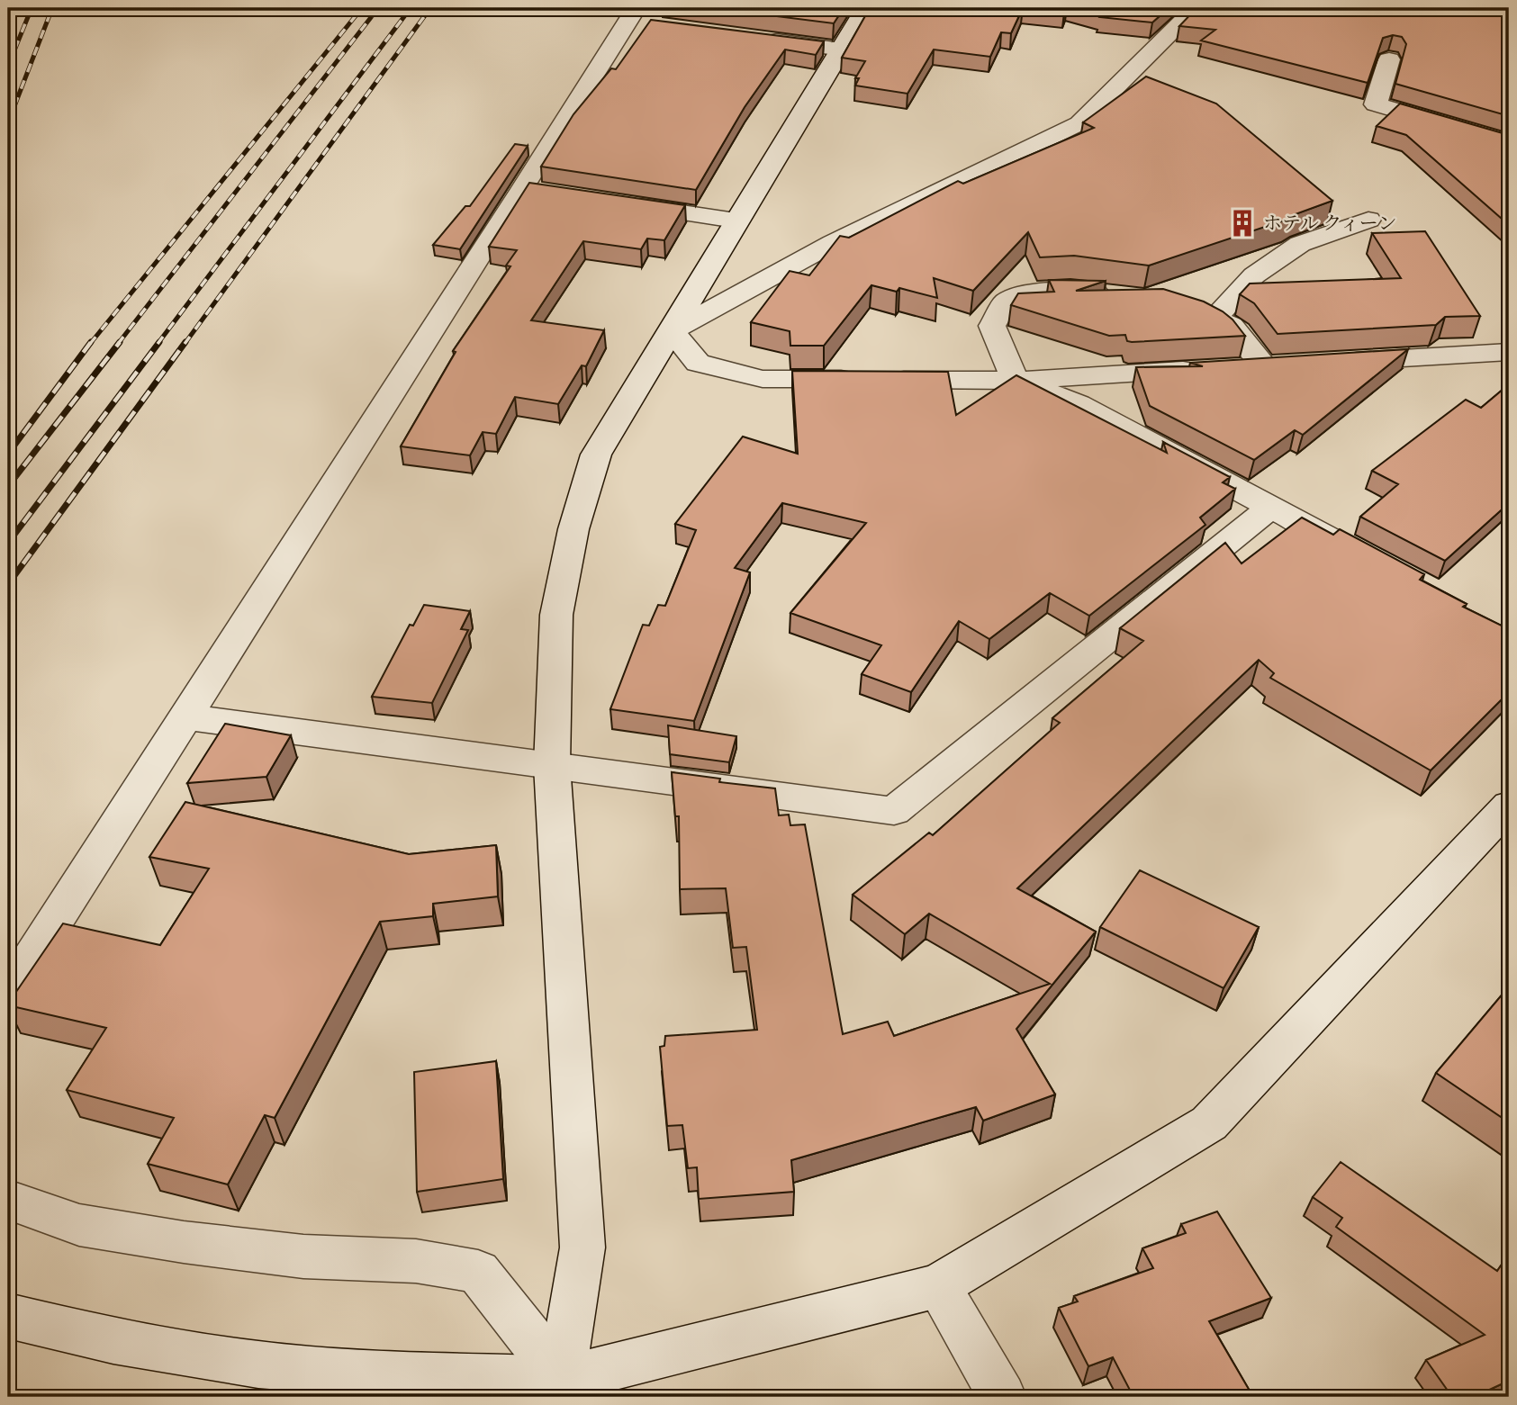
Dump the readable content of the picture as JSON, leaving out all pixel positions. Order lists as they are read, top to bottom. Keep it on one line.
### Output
{"places":{"building":["ホテル クィーン"]}}
